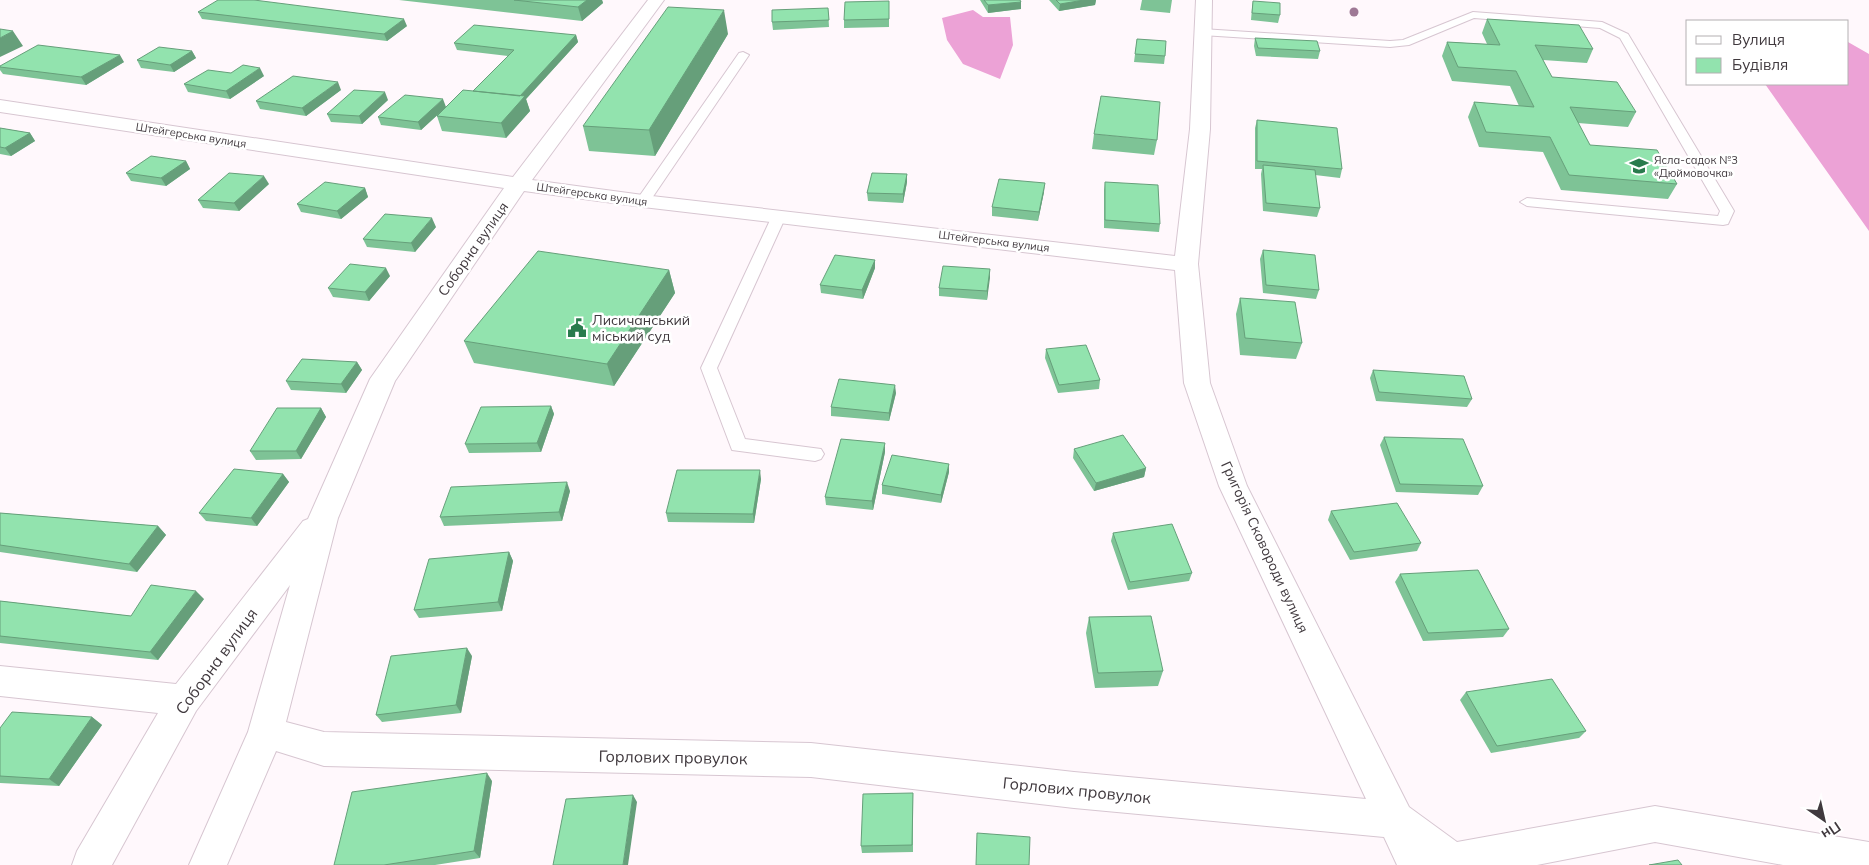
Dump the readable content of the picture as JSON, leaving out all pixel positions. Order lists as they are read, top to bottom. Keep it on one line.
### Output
{"streets":{"street":["Штейгерська вулиця","Соборна вулиця","Григорія Сковороди вулиця","Горлових провулок"]},"crossings":[["Штейгерська вулиця","Соборна вулиця"],["Штейгерська вулиця","Григорія Сковороди вулиця"],["Соборна вулиця","Горлових провулок"],["Григорія Сковороди вулиця","Горлових провулок"]],"places":{"school or university":["Ясла-садок №3 «Дюймовочка»"],"public building":["Лисичанський міський суд"]},"legend":["Вулиця","Будівля"],"north":"bottom right"}
